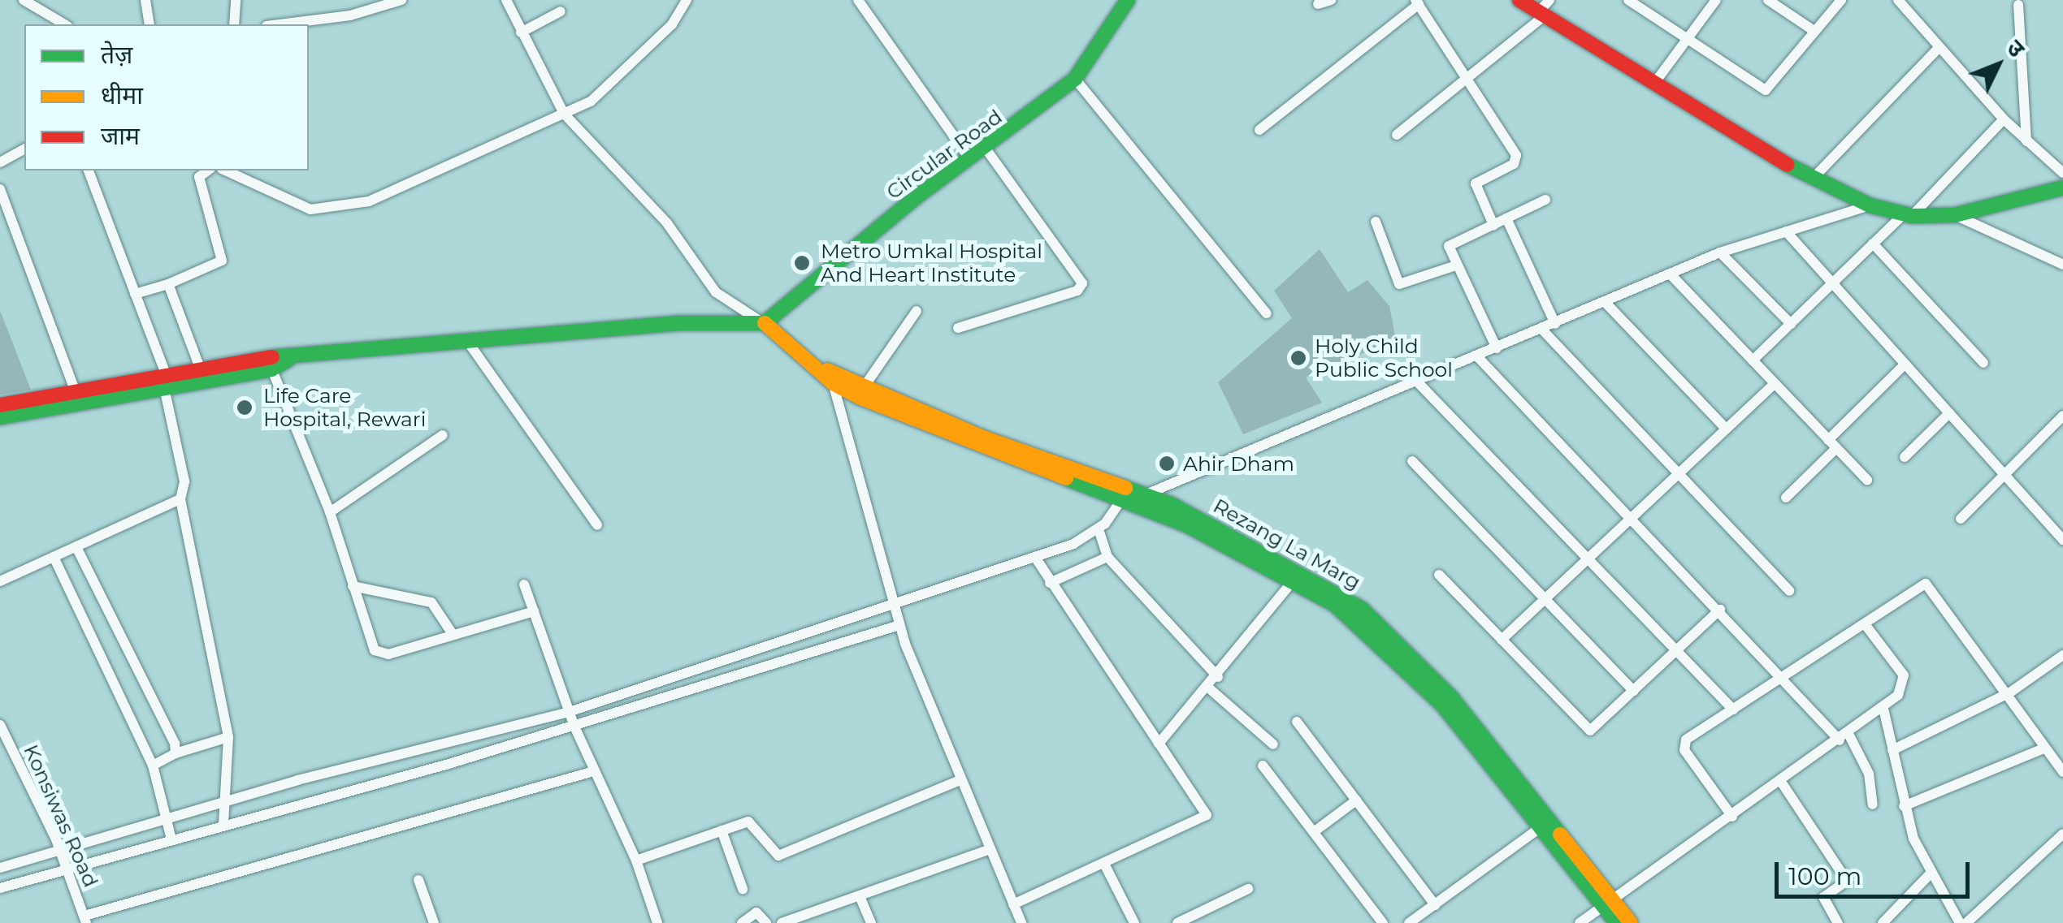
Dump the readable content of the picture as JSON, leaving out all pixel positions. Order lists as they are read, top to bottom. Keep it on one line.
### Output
{"streets":{"main road":["Circular Road","Rezang La Marg"],"street":["Konsiwas Road"]},"crossings":[["Circular Road","Rezang La Marg"]],"places":["Metro Umkal Hospital And Heart Institute","Holy Child Public School","Life Care Hospital, Rewari","Ahir Dham"],"legend":["तेज़","धीमा","जाम"],"scale_bar":"100 m","north":"top right"}
